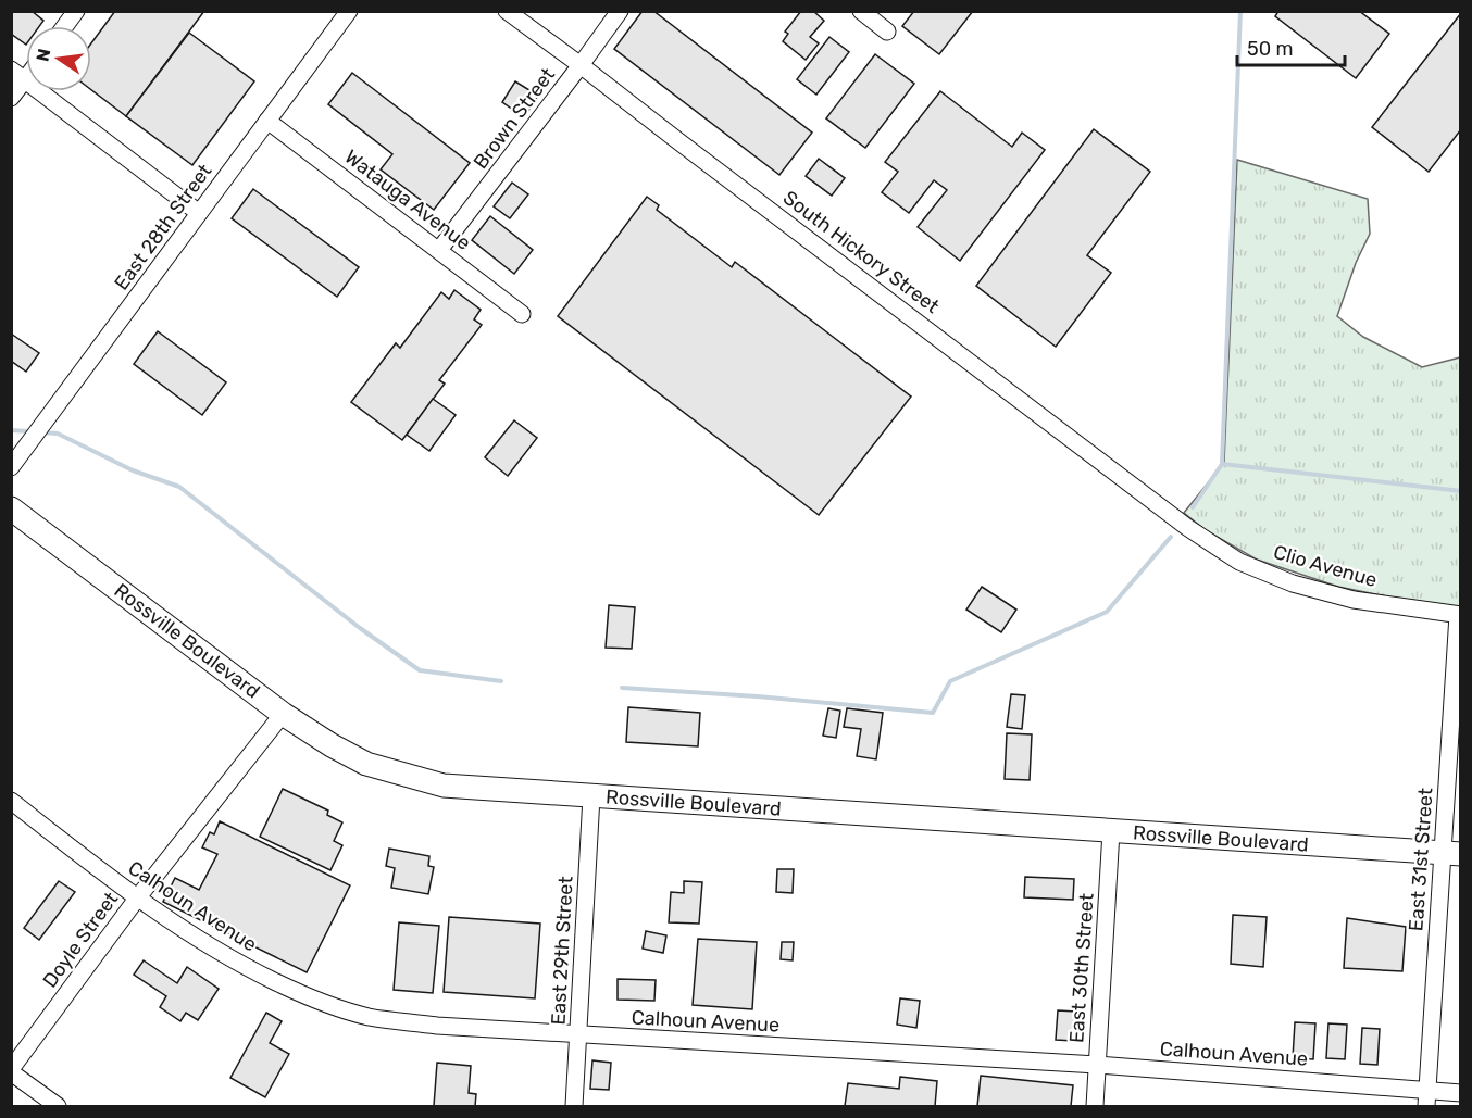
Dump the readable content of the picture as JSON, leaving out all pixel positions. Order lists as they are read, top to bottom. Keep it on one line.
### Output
{"streets":{"highway":["Rossville Boulevard"],"street":["Brown Street","Watauga Avenue","East 28th Street","South Hickory Street","Clio Avenue","East 31st Street","Calhoun Avenue","Doyle Street","East 29th Street","East 30th Street"]},"crossings":[["Brown Street","Watauga Avenue"],["Brown Street","South Hickory Street"],["Watauga Avenue","East 28th Street"],["South Hickory Street","Clio Avenue"],["Clio Avenue","East 31st Street"],["Rossville Boulevard","East 31st Street"],["Rossville Boulevard","Doyle Street"],["Rossville Boulevard","East 29th Street"],["Rossville Boulevard","East 30th Street"],["East 31st Street","Calhoun Avenue"],["Calhoun Avenue","Doyle Street"],["Calhoun Avenue","East 29th Street"],["Calhoun Avenue","East 30th Street"]],"scale_bar":"50 m","north":"left"}
